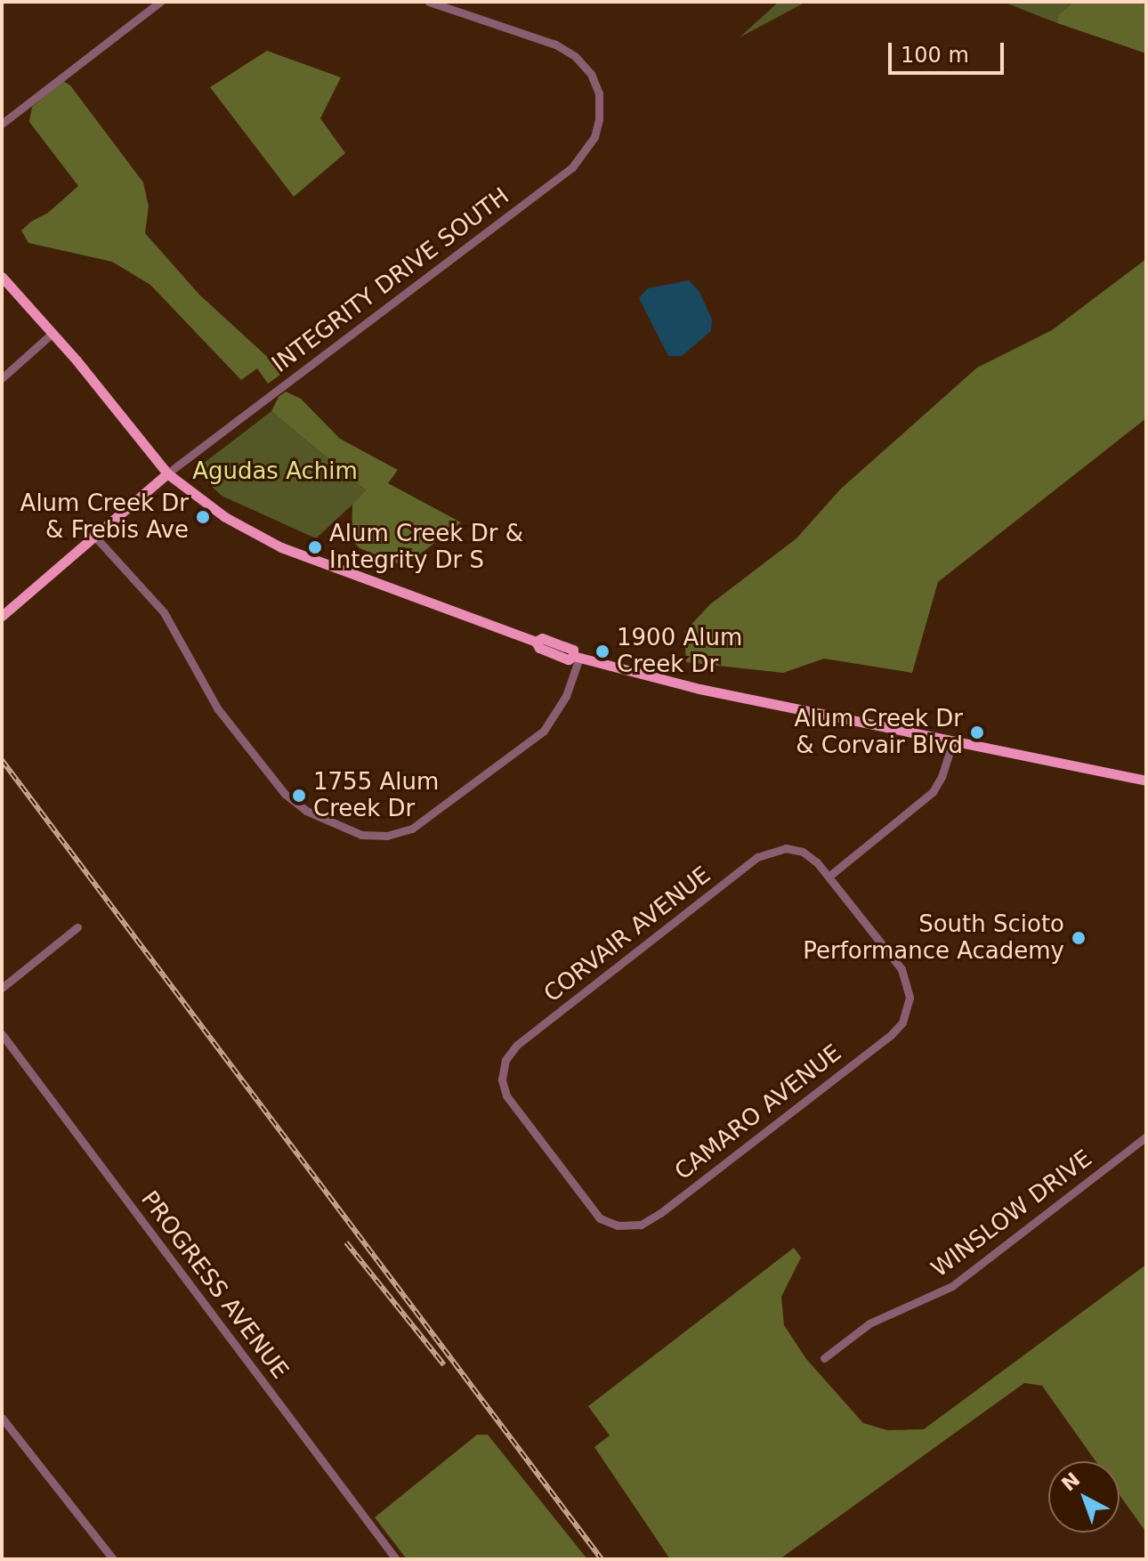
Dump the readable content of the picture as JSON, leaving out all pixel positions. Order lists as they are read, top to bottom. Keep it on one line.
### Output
{"streets":{"street":["INTEGRITY DRIVE SOUTH","CORVAIR AVENUE","CAMARO AVENUE","WINSLOW DRIVE","PROGRESS AVENUE"]},"crossings":[["CORVAIR AVENUE","CAMARO AVENUE"]],"parks":["Agudas Achim"],"places":["Alum Creek Dr & Frebis Ave","Alum Creek Dr & Integrity Dr S","1900 Alum Creek Dr","Alum Creek Dr & Corvair Blvd","1755 Alum Creek Dr","South Scioto Performance Academy"],"scale_bar":"100 m","north":"top left"}
